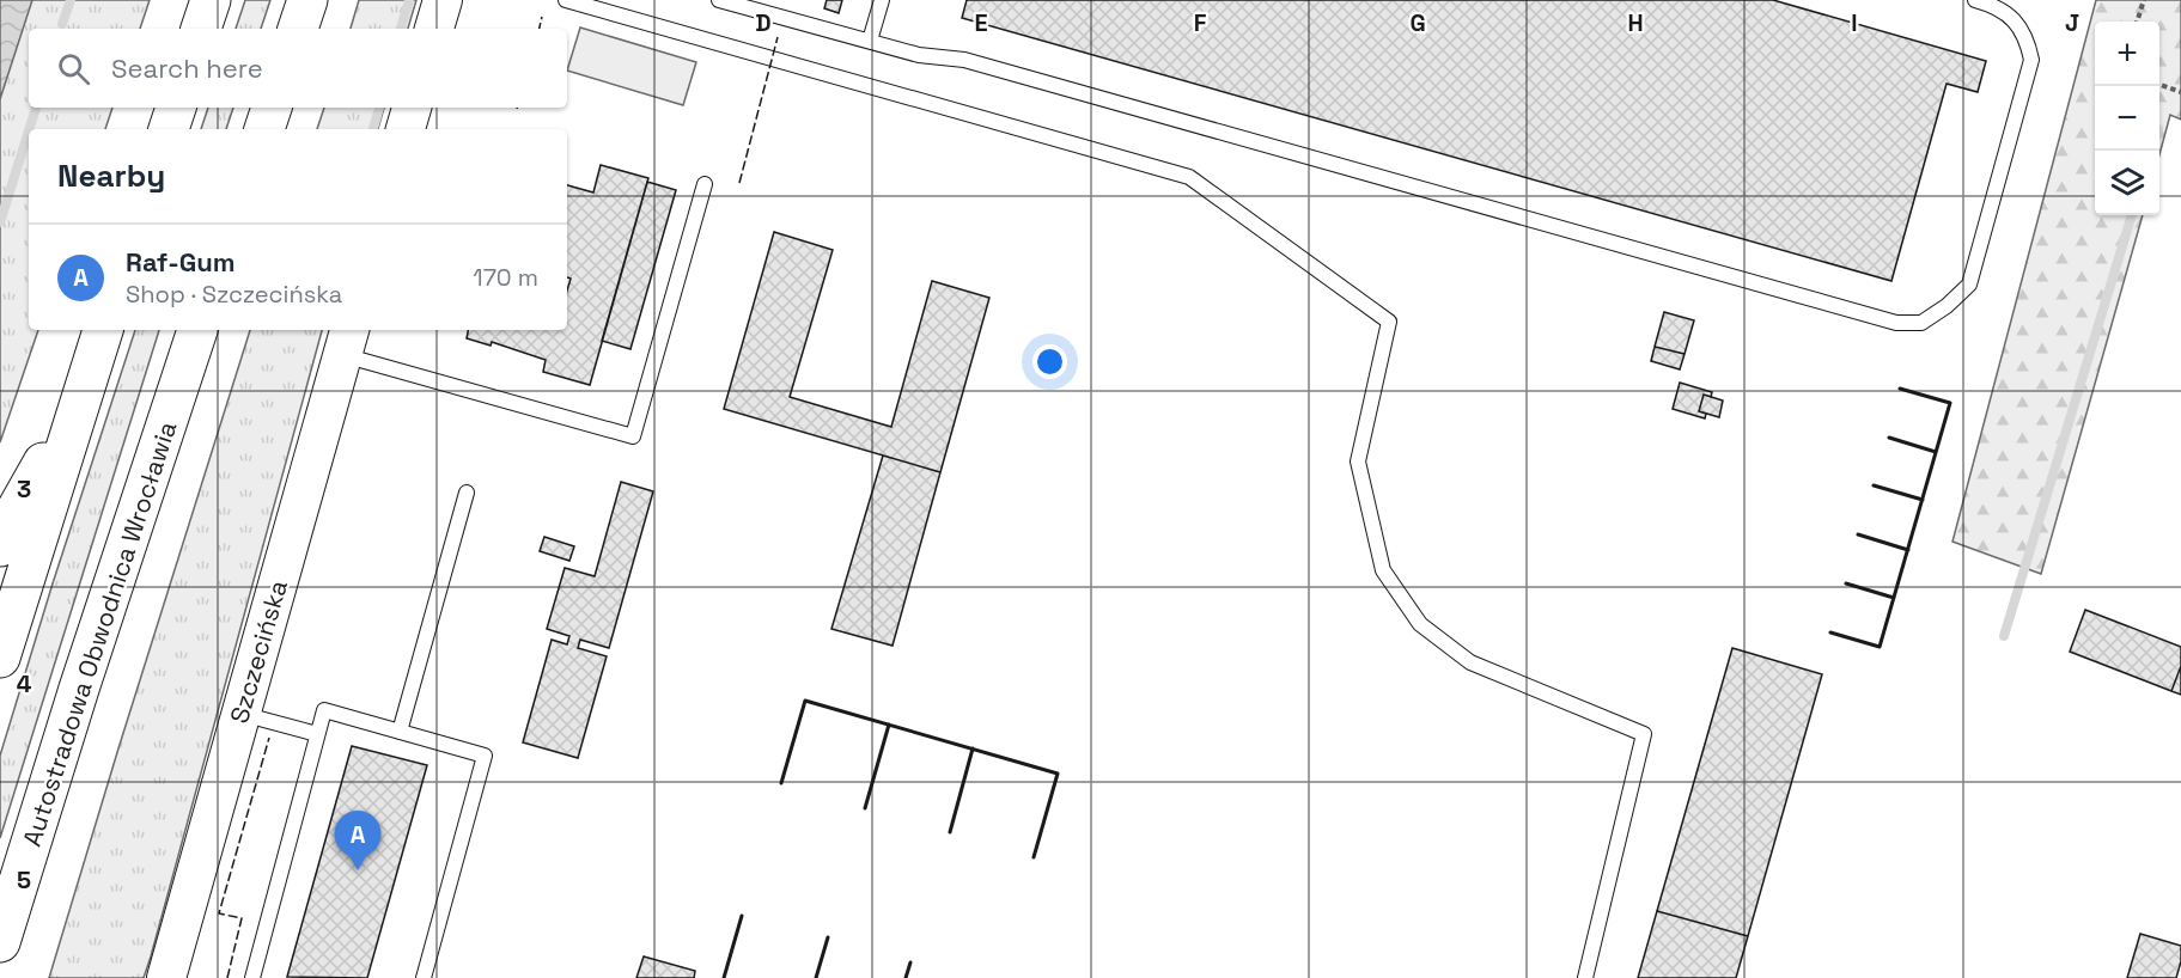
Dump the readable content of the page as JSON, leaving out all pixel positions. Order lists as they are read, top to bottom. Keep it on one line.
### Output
{"streets":{"highway":["Autostradowa Obwodnica Wrocławia"],"street":["Szczecińska"]},"page":{"map_buttons":["+","−"],"search":"Search here","heading":"Nearby","list":[{"mark":"A","name":"Raf-Gum","note":"Shop · Szczecińska","value":"170 m"}],"pins":"A"},"grid":{"columns":["D","E","F","G","H","I","J"],"rows":["3","4","5"]}}
